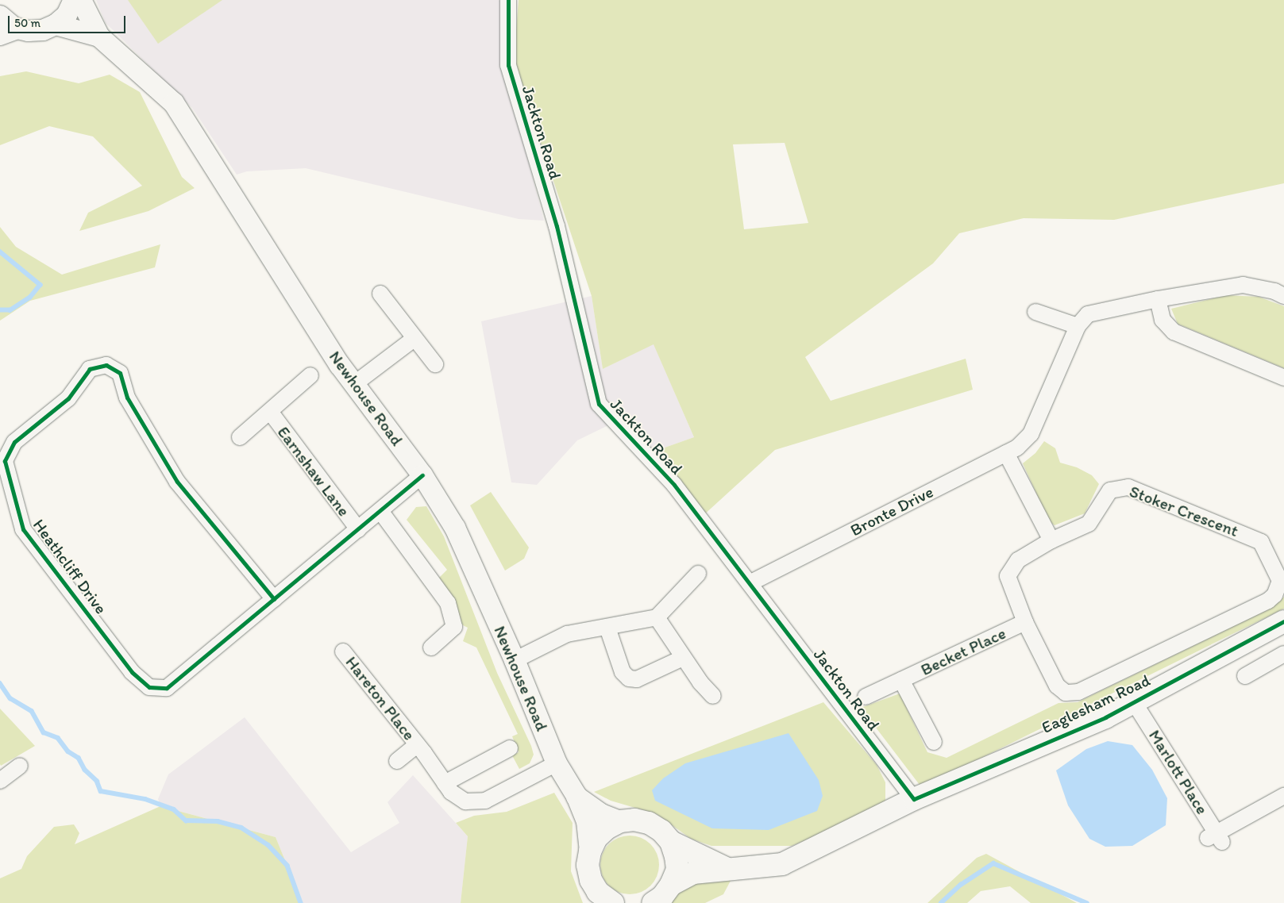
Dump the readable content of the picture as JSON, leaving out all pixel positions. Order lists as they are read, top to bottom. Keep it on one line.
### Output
{"streets":{"main road":["Eaglesham Road"],"street":["Jackton Road","Newhouse Road","Earnshaw Lane","Bronte Drive","Stoker Crescent","Heathcliff Drive","Becket Place","Hareton Place","Marlott Place"]},"crossings":[["Jackton Road","Bronte Drive"],["Jackton Road","Eaglesham Road"],["Newhouse Road","Heathcliff Drive"],["Newhouse Road","Hareton Place"],["Earnshaw Lane","Heathcliff Drive"],["Stoker Crescent","Becket Place"],["Eaglesham Road","Marlott Place"]],"scale_bar":"50 m"}
